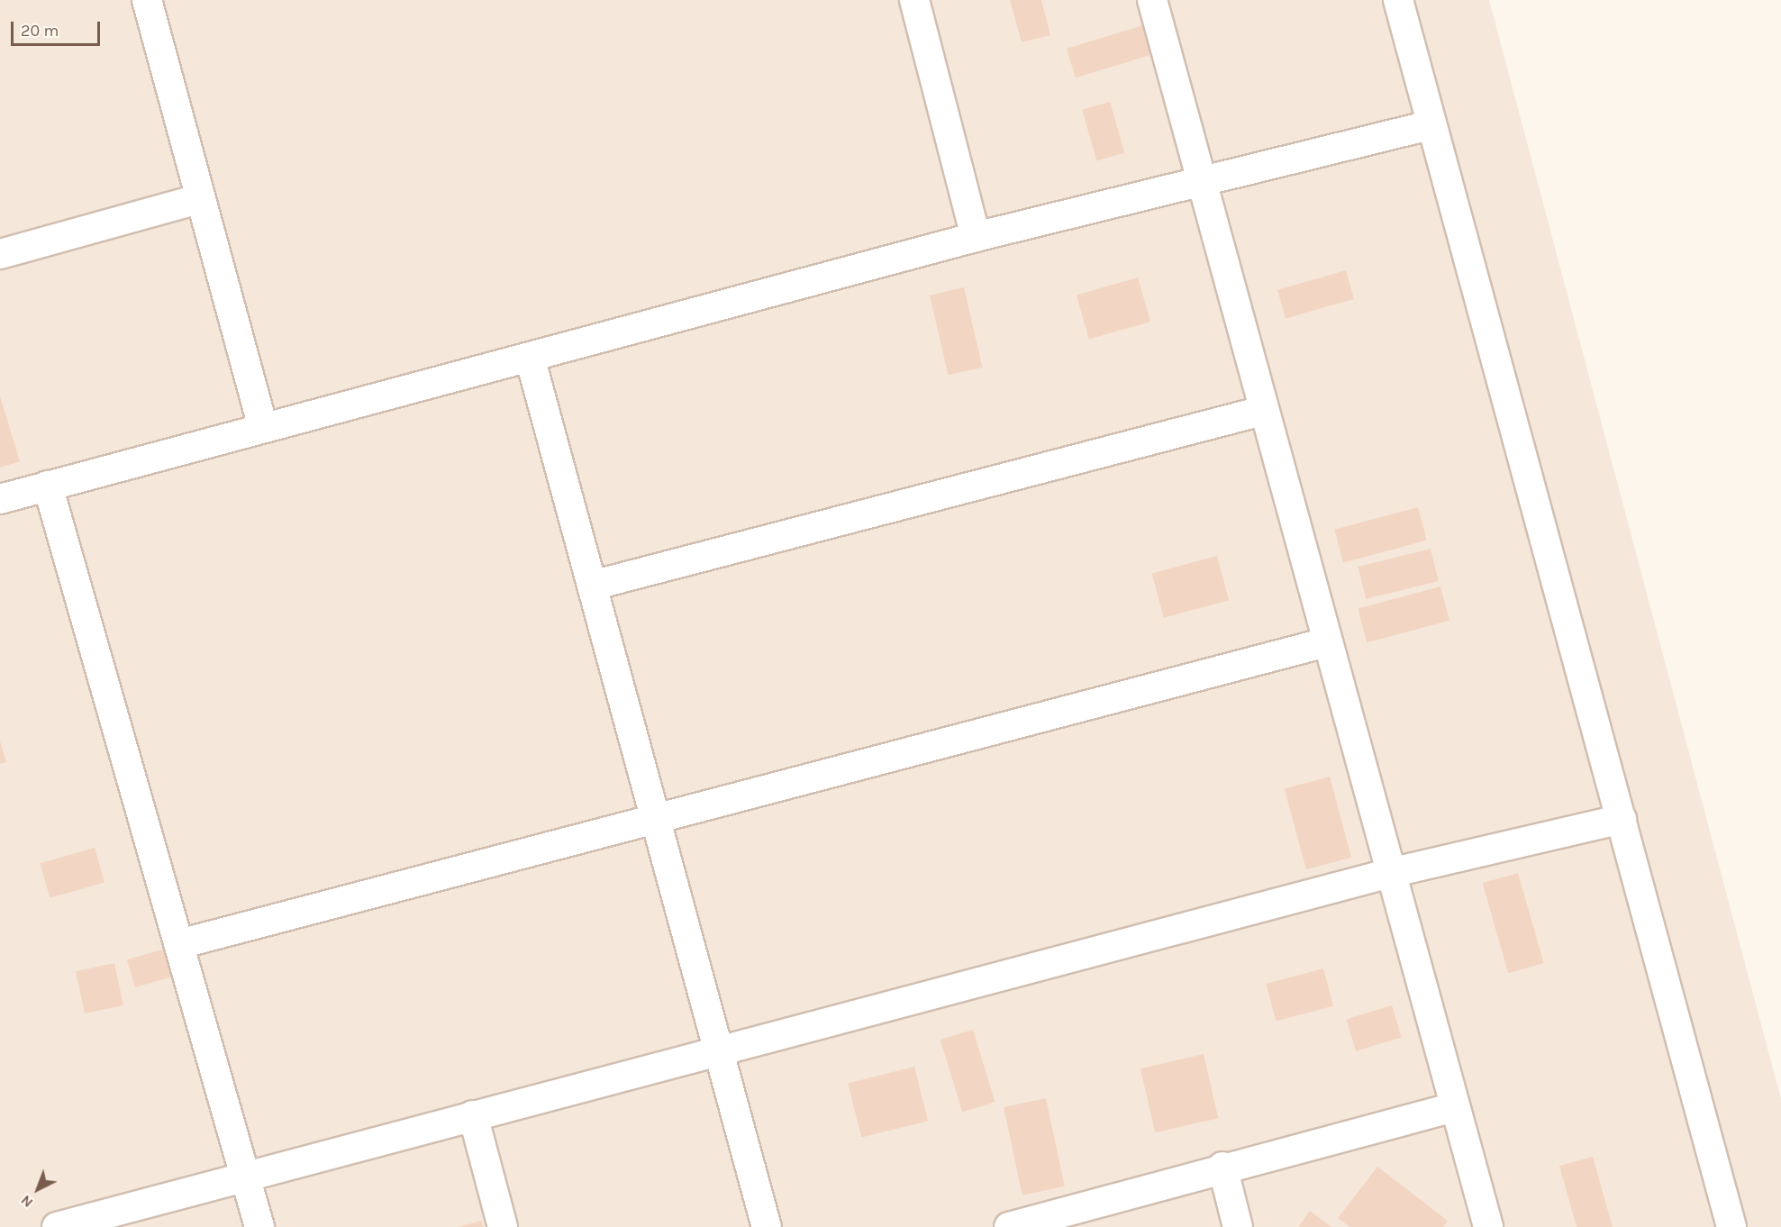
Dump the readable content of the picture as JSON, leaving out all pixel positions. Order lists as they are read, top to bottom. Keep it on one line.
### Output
{"scale_bar":"20 m","north":"bottom left"}
